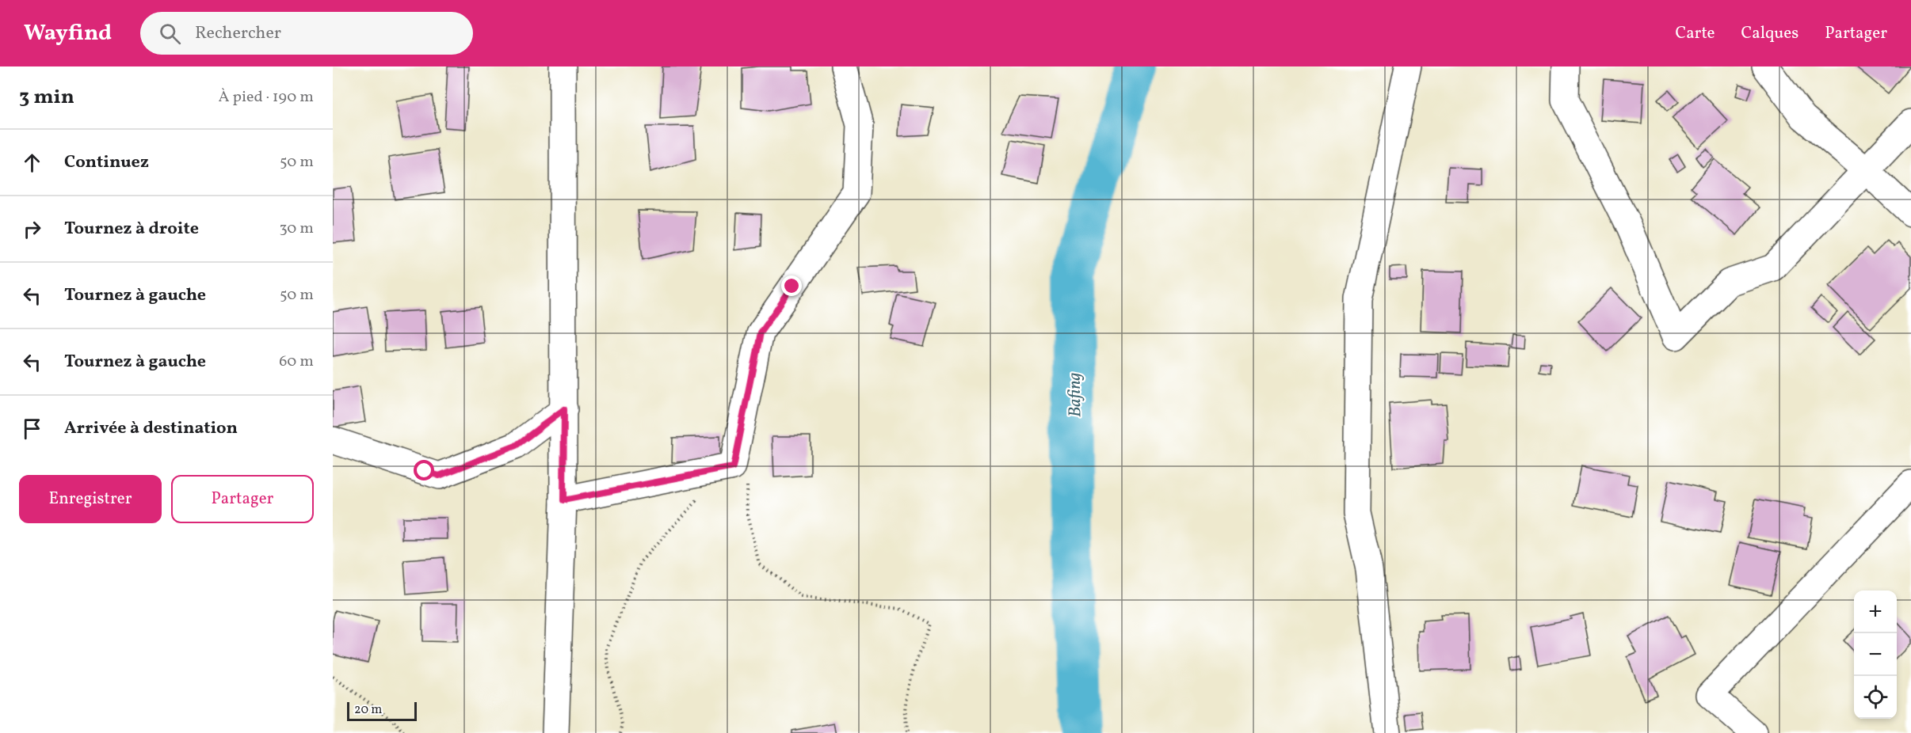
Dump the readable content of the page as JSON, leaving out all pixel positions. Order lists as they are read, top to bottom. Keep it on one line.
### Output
{"water":["Bafing"],"scale_bar":"20 m","page":{"header":"Wayfind","search":"Rechercher","nav":["Carte","Calques","Partager"],"heading":["3 min","À pied · 190 m"],"list":[["Continuez","50 m"],["Tournez à droite","30 m"],["Tournez à gauche","50 m"],["Tournez à gauche","60 m"],"Arrivée à destination"],"buttons":["Enregistrer","Partager"],"map_buttons":["+","−"],"scale":"20 m"}}
